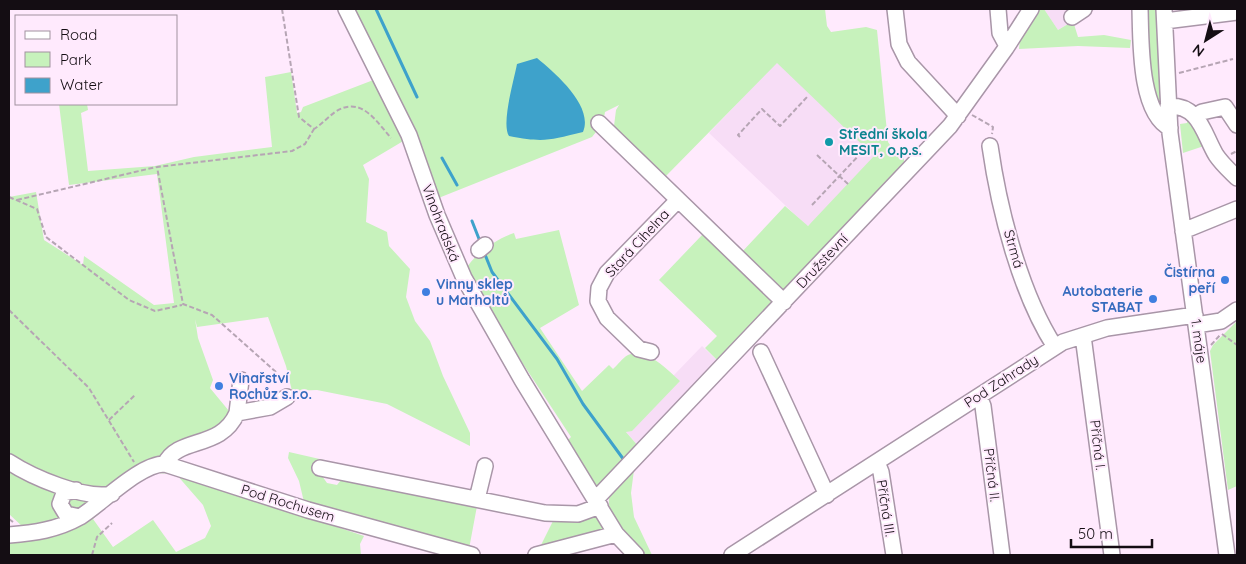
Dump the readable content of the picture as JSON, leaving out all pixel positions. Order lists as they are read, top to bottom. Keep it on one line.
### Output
{"streets":{"street":["Vinohradská","Stará Cihelna","Strmá","Družstevní","1. máje","Pod Zahrady","Příčná I.","Příčná II.","Pod Rochusem","Příčná III."]},"crossings":[["Vinohradská","Družstevní"],["Stará Cihelna","Družstevní"],["Strmá","Pod Zahrady"],["1. máje","Pod Zahrady"],["Pod Zahrady","Příčná I."],["Pod Zahrady","Příčná II."],["Pod Zahrady","Příčná III."]],"places":["Střední škola MESIT, o.p.s.","Čistírna peří","Vinny sklep u Marholtů","Autobaterie STABAT","Vinařství Rochůz s.r.o."],"legend":["Road","Park","Water"],"scale_bar":"50 m","north":"bottom left"}
